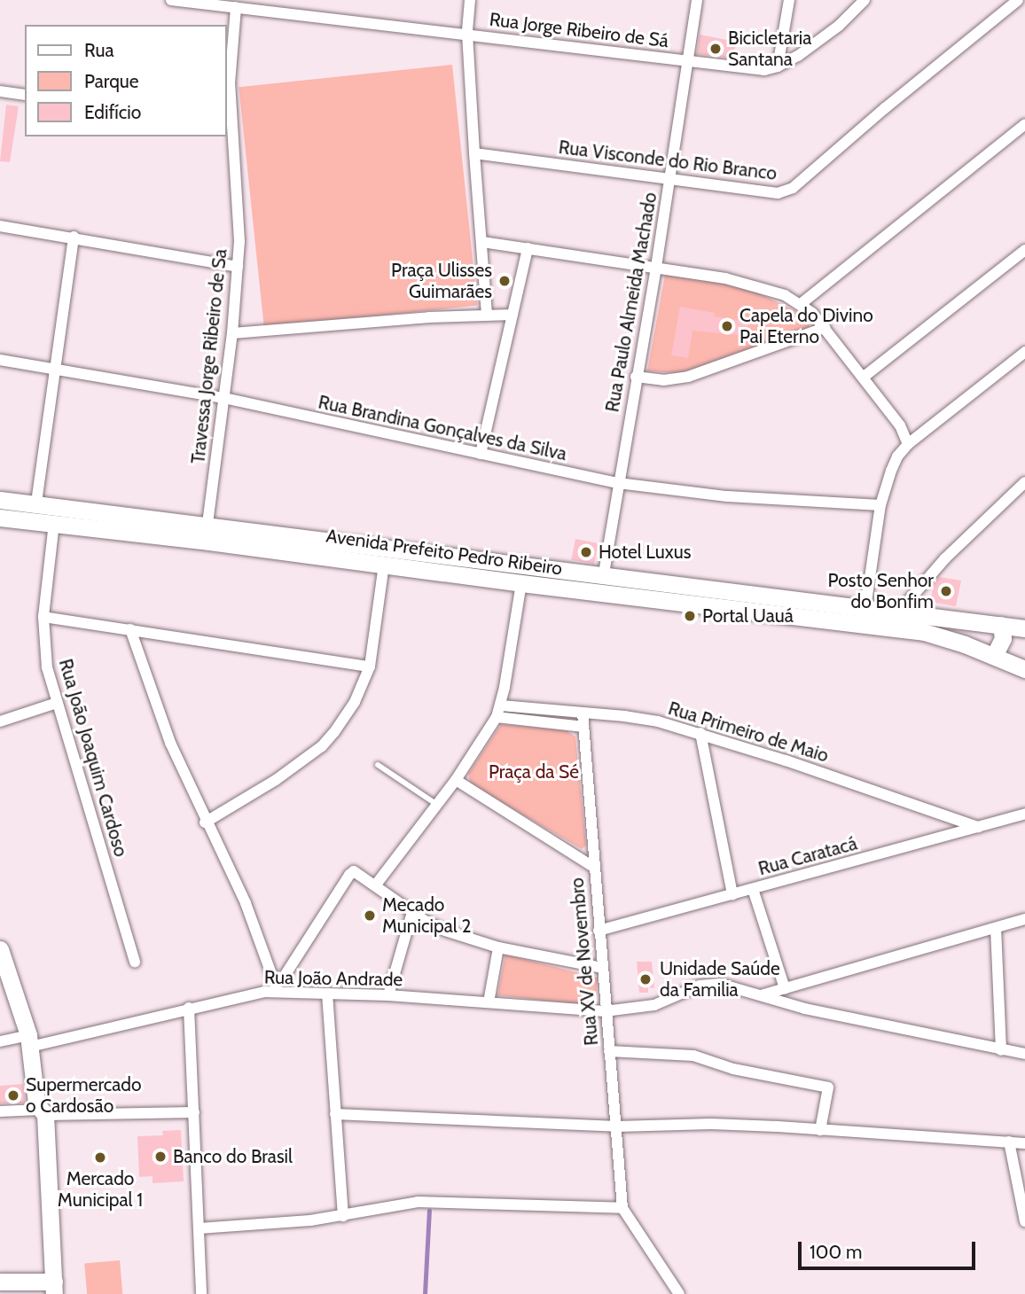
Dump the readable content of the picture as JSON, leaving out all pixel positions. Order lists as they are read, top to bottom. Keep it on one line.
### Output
{"streets":{"main road":["Avenida Prefeito Pedro Ribeiro"],"street":["Rua Jorge Ribeiro de Sá","Rua Visconde do Rio Branco","Rua Paulo Almeida Machado","Travessa Jorge Ribeiro de Sa","Rua Brandina Gonçalves da Silva","Rua Primeiro de Maio","Rua João Joaquim Cardoso","Rua Caratacá","Rua XV de Novembro","Rua João Andrade"]},"crossings":[["Rua Jorge Ribeiro de Sá","Rua Paulo Almeida Machado"],["Rua Jorge Ribeiro de Sá","Travessa Jorge Ribeiro de Sa"],["Rua Visconde do Rio Branco","Rua Paulo Almeida Machado"],["Rua Paulo Almeida Machado","Rua Brandina Gonçalves da Silva"],["Rua Paulo Almeida Machado","Avenida Prefeito Pedro Ribeiro"],["Travessa Jorge Ribeiro de Sa","Rua Brandina Gonçalves da Silva"],["Travessa Jorge Ribeiro de Sa","Avenida Prefeito Pedro Ribeiro"],["Avenida Prefeito Pedro Ribeiro","Rua João Joaquim Cardoso"],["Rua Primeiro de Maio","Rua Caratacá"],["Rua Primeiro de Maio","Rua XV de Novembro"],["Rua Caratacá","Rua XV de Novembro"],["Rua XV de Novembro","Rua João Andrade"]],"parks":["Praça da Sé"],"places":["Bicicletaria Santana","Praça Ulisses Guimarães","Capela do Divino Pai Eterno","Hotel Luxus","Posto Senhor do Bonfim","Portal Uauá","Mecado Municipal 2","Unidade Saúde da Familia","Supermercado o Cardosão","Banco do Brasil","Mercado Municipal 1"],"legend":["Rua","Parque","Edifício"],"scale_bar":"100 m"}
